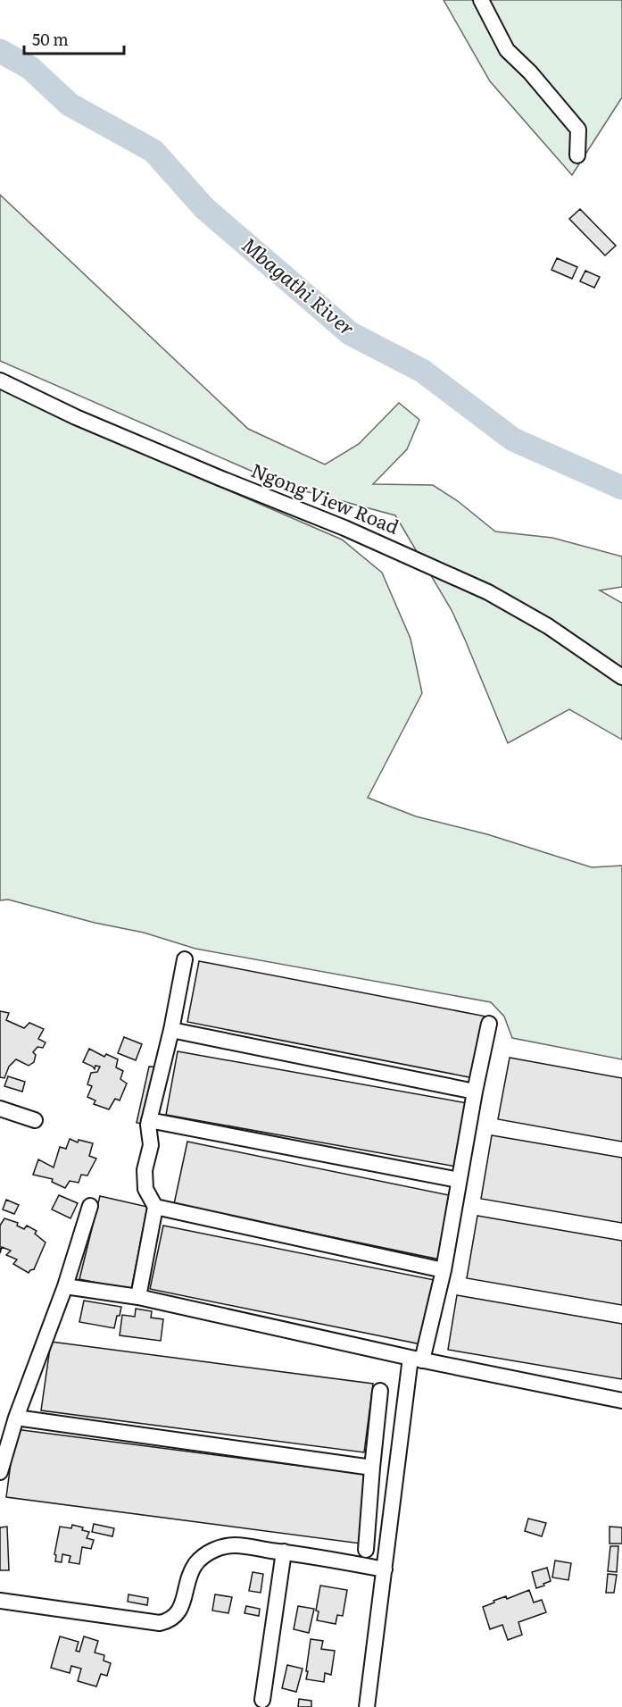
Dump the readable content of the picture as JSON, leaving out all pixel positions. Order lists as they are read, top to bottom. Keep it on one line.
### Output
{"streets":{"street":["Ngong View Road"]},"water":["Mbagathi River"],"scale_bar":"50 m"}
